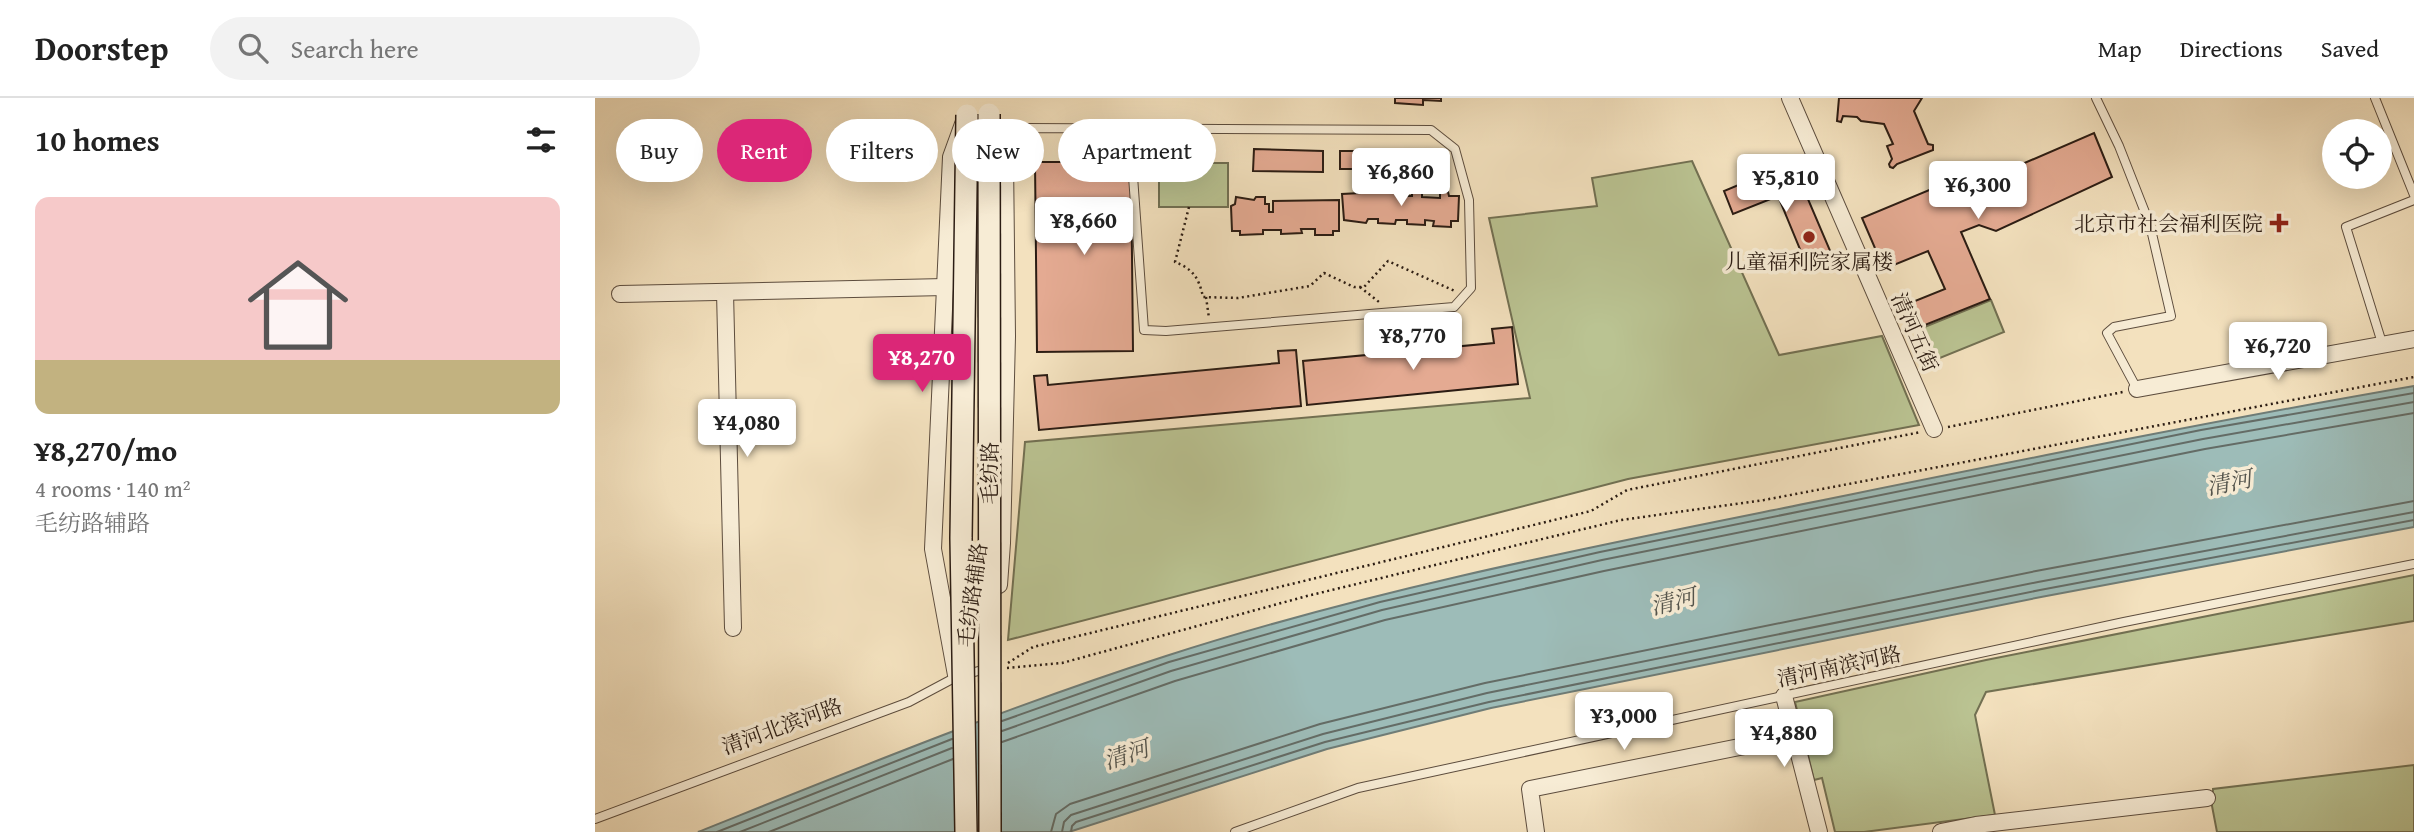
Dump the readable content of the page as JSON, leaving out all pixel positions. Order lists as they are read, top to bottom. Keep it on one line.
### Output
{"streets":{"main road":["毛纺路"],"street":["清河五街","毛纺路辅路"],"lane":["清河南滨河路","清河北滨河路"]},"crossings":[["毛纺路","毛纺路辅路"],["毛纺路辅路","清河北滨河路"]],"water":["清河"],"places":{"health":["北京市社会福利医院"],"other":["儿童福利院家属楼"]},"page":{"header":"Doorstep","search":"Search here","nav":["Map","Directions","Saved"],"heading":"10 homes","chip":["Buy","Rent","Filters","New","Apartment"],"price":["¥6,860","¥5,810","¥6,300","¥8,660","¥8,770","¥6,720","¥8,270","¥4,080","¥3,000","¥4,880"],"list":[{"name":"¥8,270/mo","note":"4 rooms · 140 m² · 毛纺路辅路"}]}}
